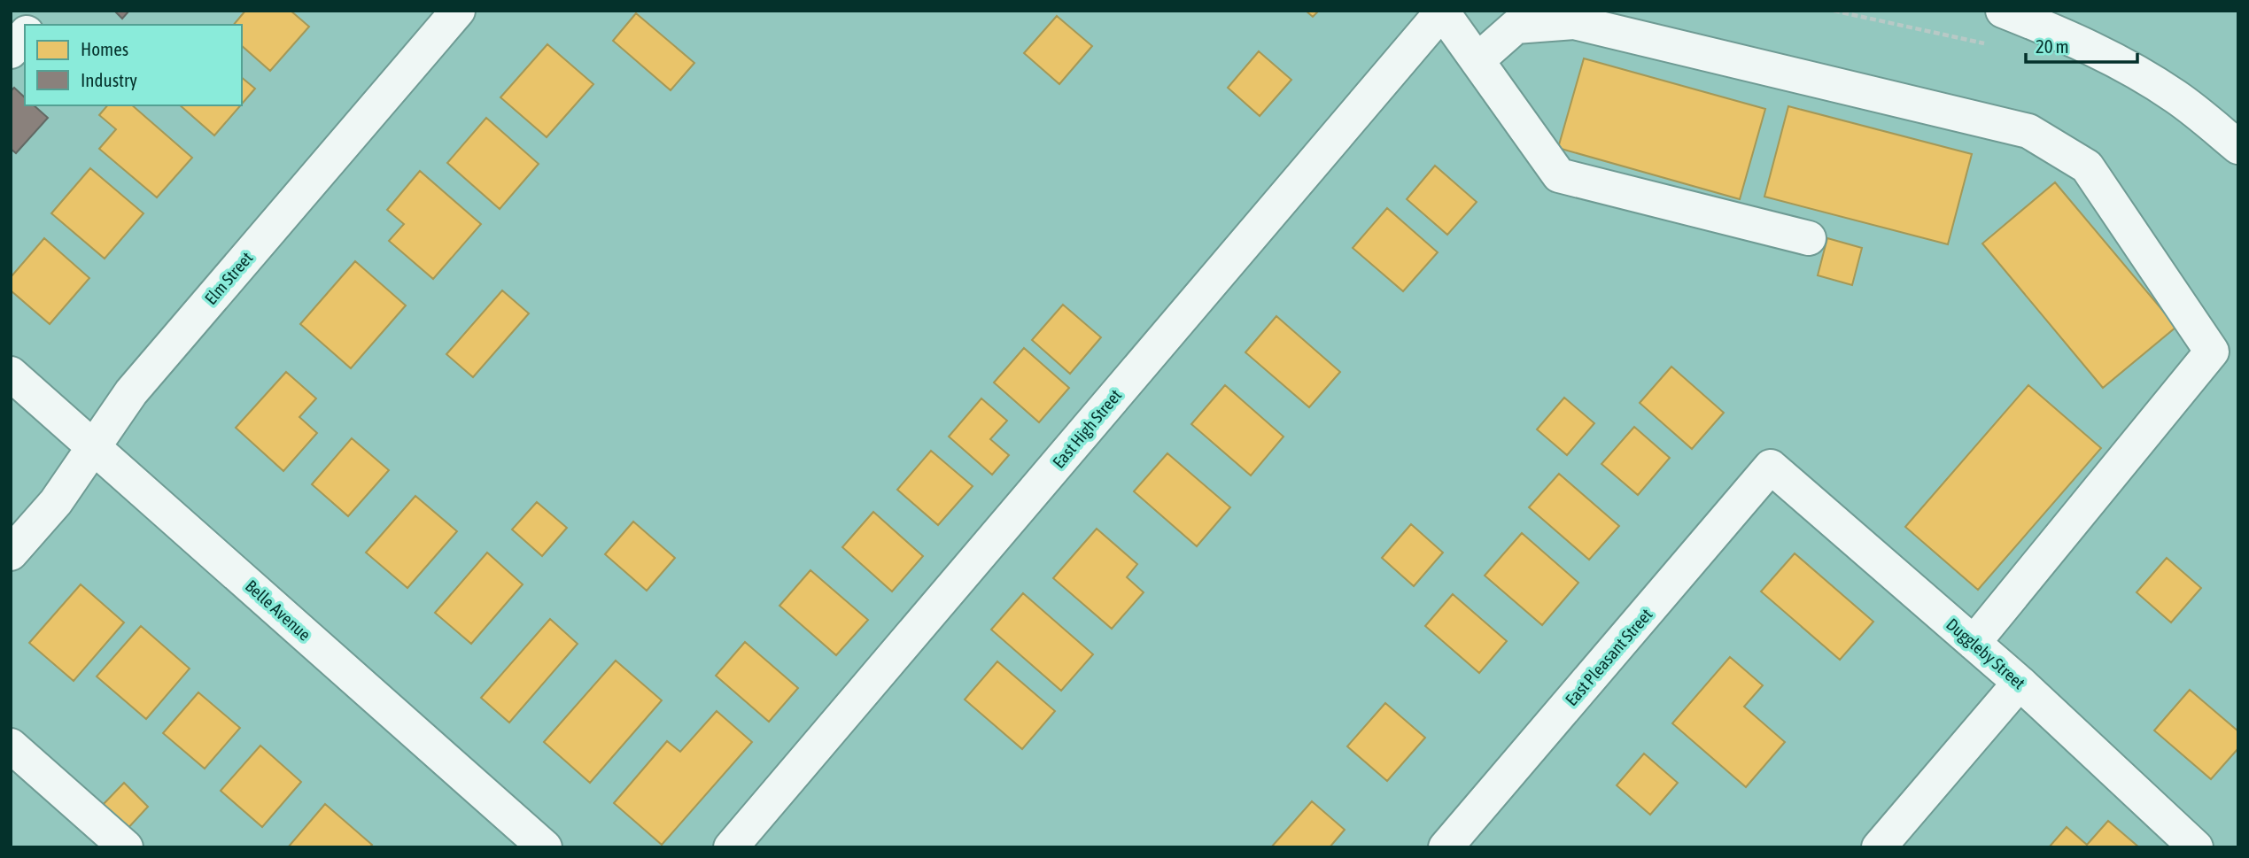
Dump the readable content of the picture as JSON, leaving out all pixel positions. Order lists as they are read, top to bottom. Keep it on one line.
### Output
{"streets":{"street":["Elm Street","East High Street","Belle Avenue","Duggleby Street","East Pleasant Street"]},"crossings":[["Elm Street","Belle Avenue"],["Duggleby Street","East Pleasant Street"]],"legend":["Homes","Industry"],"scale_bar":"20 m"}
